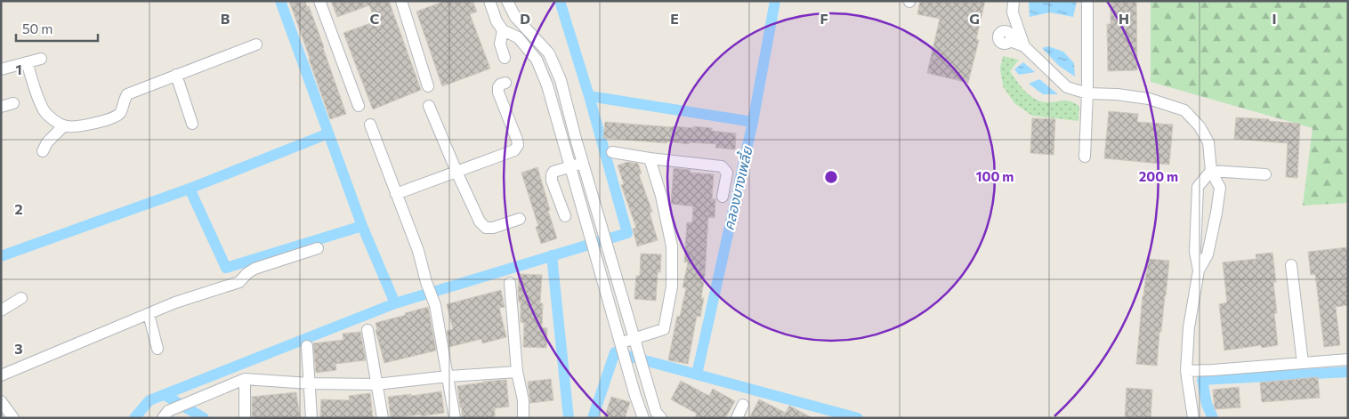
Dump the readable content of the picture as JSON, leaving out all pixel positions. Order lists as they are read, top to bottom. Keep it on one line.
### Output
{"water":["คลองบางเพลี้ย"],"scale_bar":"50 m","grid":{"columns":["B","C","D","E","F","G","H","I"],"rows":["1","2","3"]},"rings":["100 m","200 m"]}
